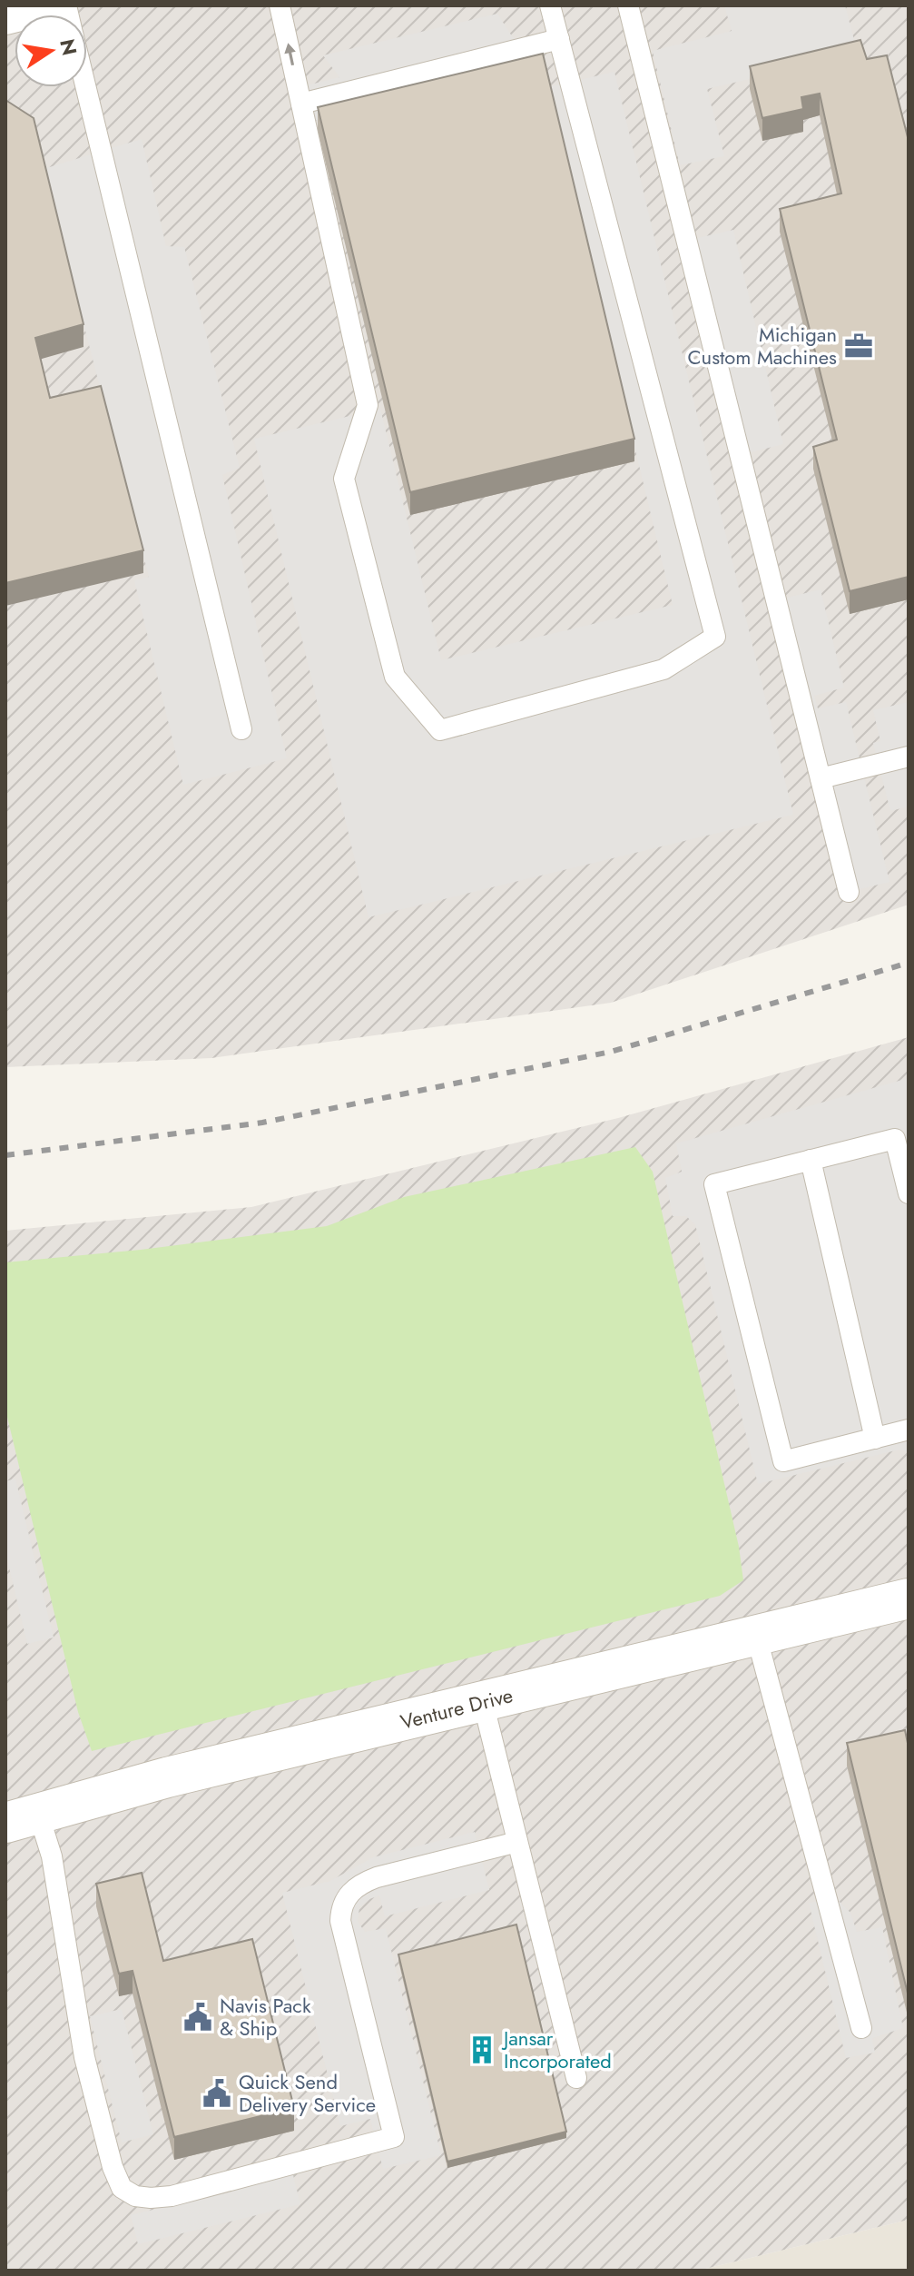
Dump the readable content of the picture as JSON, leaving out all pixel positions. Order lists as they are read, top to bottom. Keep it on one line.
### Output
{"streets":{"street":["Venture Drive"]},"places":{"office":["Michigan Custom Machines"],"public building":["Navis Pack & Ship","Quick Send Delivery Service"],"building":["Jansar Incorporated"]},"north":"right"}
